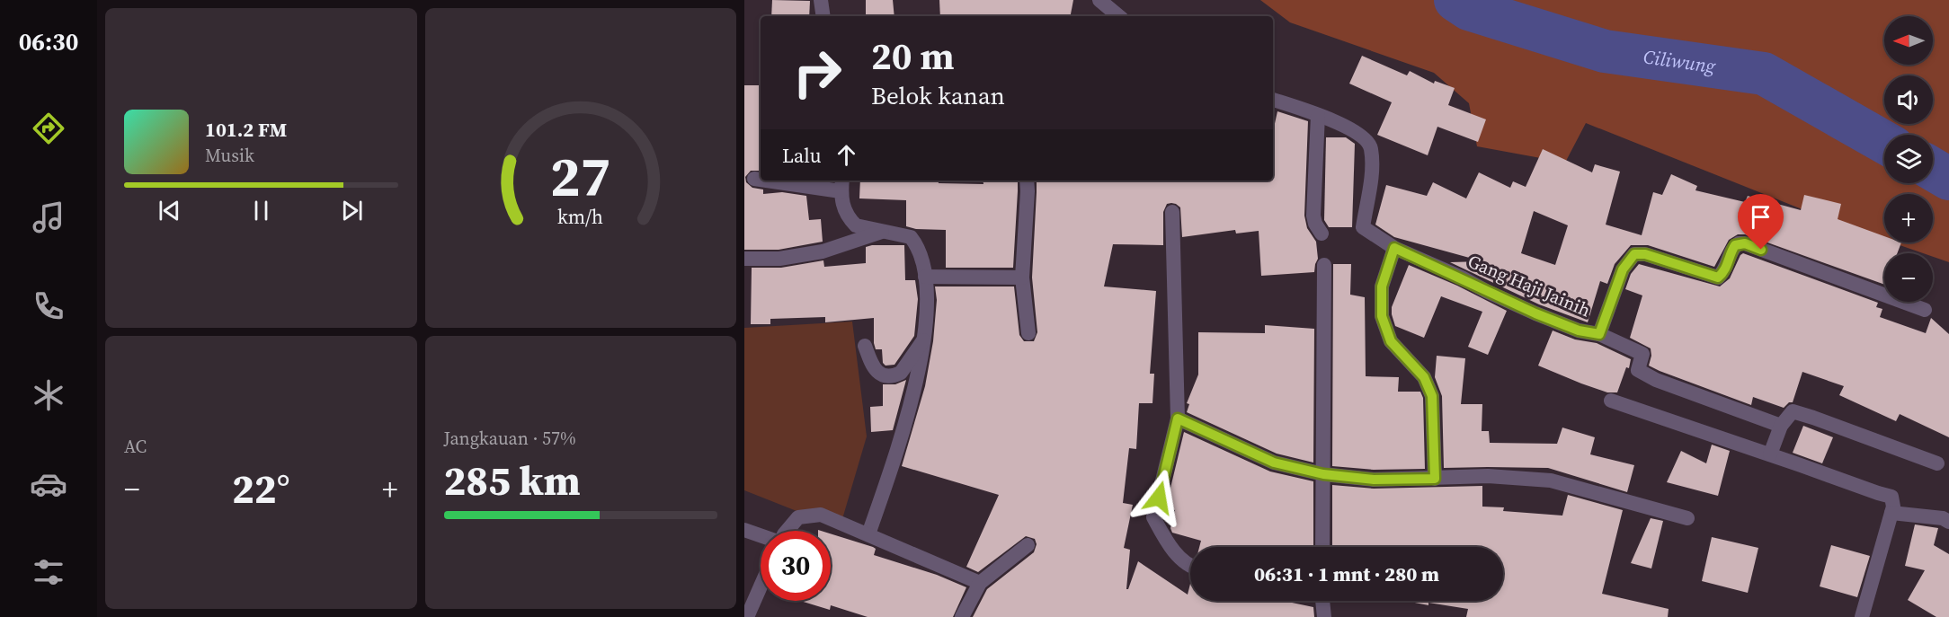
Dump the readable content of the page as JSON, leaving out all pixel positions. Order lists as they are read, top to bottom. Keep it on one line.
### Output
{"streets":{"street":["Gang Haji Jainih"]},"water":["Ciliwung"],"north":"left","page":{"tabs":"06:30","map_buttons":["+","−"],"turn":["20 m","Belok kanan"],"song":["101.2 FM","Musik"],"then":"Lalu","tile":["AC",["Jangkauan · 57%","285 km"]],"heat":["−","22°","+"],"limit":"30","trip":"06:31 · 1 mnt · 280 m","gauge":["27","km/h"]}}
